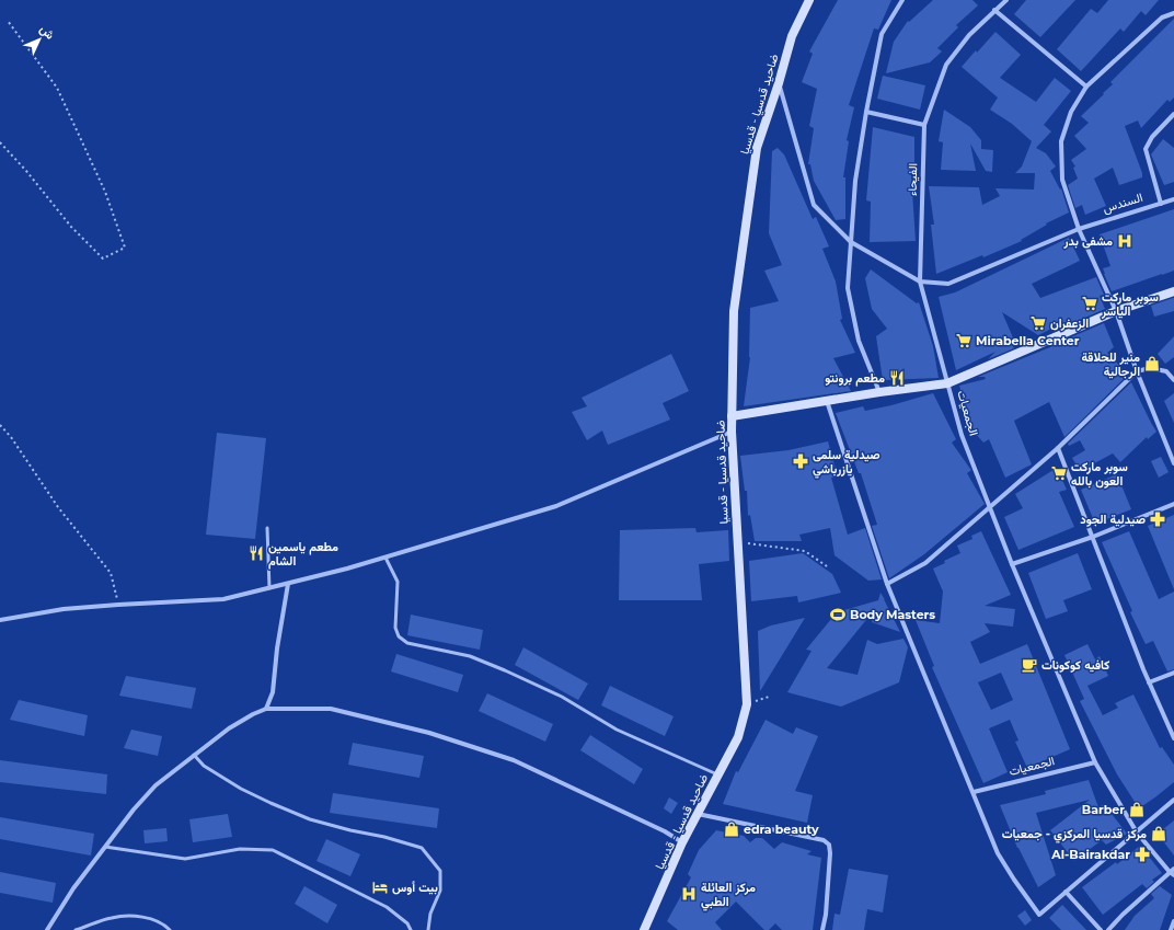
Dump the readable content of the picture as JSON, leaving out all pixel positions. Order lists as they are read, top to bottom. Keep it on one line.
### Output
{"streets":{"main road":["ضاحيد قدسيا - قدسيا","الجمعيات"],"street":["الفيحاء","السندس"]},"crossings":[["الفيحاء","السندس"],["الفيحاء","الجمعيات"]],"places":{"hospital":["مشفى بدر","مركز العائلة الطبي"],"supermarket":["سوبر ماركت الياسر","الزعفران","Mirabella Center","سوبر ماركت العون بالله"],"shop":["منير للحلاقة الرجالية","Barber","edra beauty","مركز قدسيا المركزي - جمعيات"],"restaurant":["مطعم برونتو","مطعم ياسمين الشام"],"pharmacy":["صيدلية سلمى يازرباشي","صيدلية الجود","Al-Bairakdar"],"sports":["Body Masters"],"cafe":["كافيه كوكونات"],"hotel":["بيت أوس"]},"north":"top right"}
